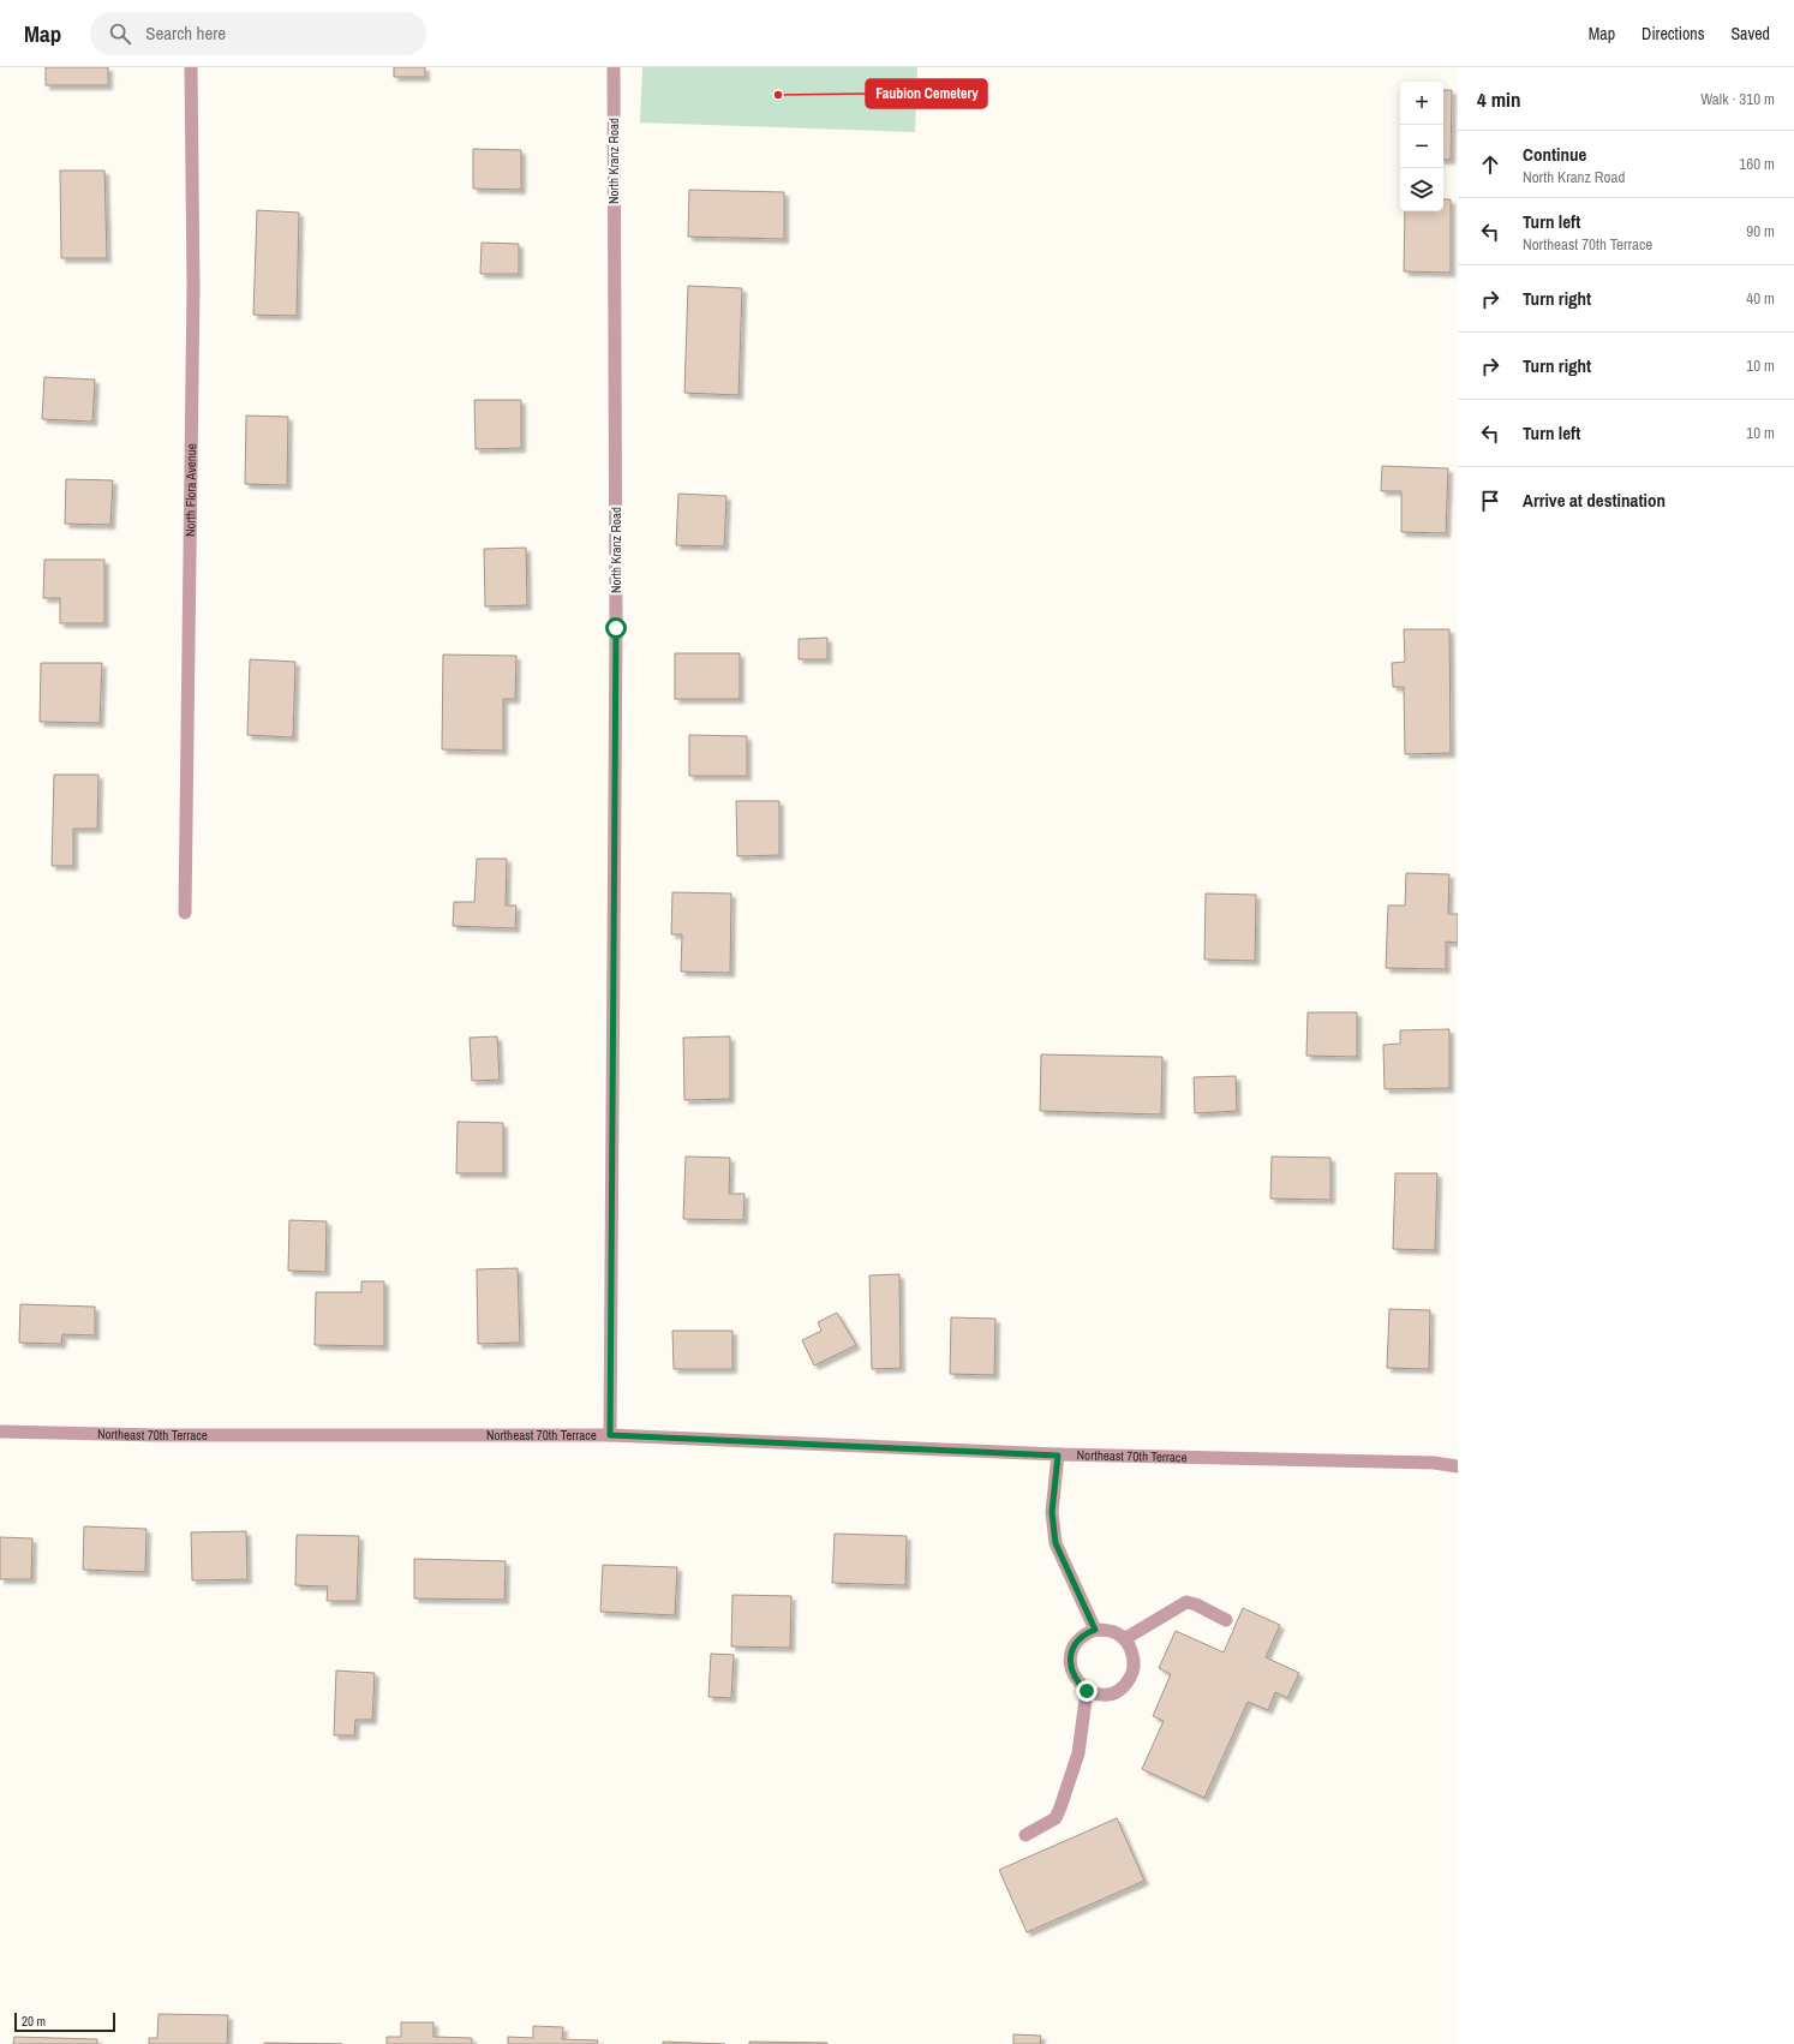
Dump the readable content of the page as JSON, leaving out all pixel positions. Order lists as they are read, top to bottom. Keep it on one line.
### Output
{"streets":{"street":["North Kranz Road","North Flora Avenue","Northeast 70th Terrace"]},"crossings":[["North Kranz Road","Northeast 70th Terrace"]],"places":["Faubion Cemetery"],"scale_bar":"20 m","page":{"header":"Map","search":"Search here","nav":["Map","Directions","Saved"],"heading":["4 min","Walk · 310 m"],"map_buttons":["+","−"],"list":[["Continue","North Kranz Road","160 m"],["Turn left","Northeast 70th Terrace","90 m"],["Turn right","40 m"],["Turn right","10 m"],["Turn left","10 m"],"Arrive at destination"],"scale":"20 m"}}
